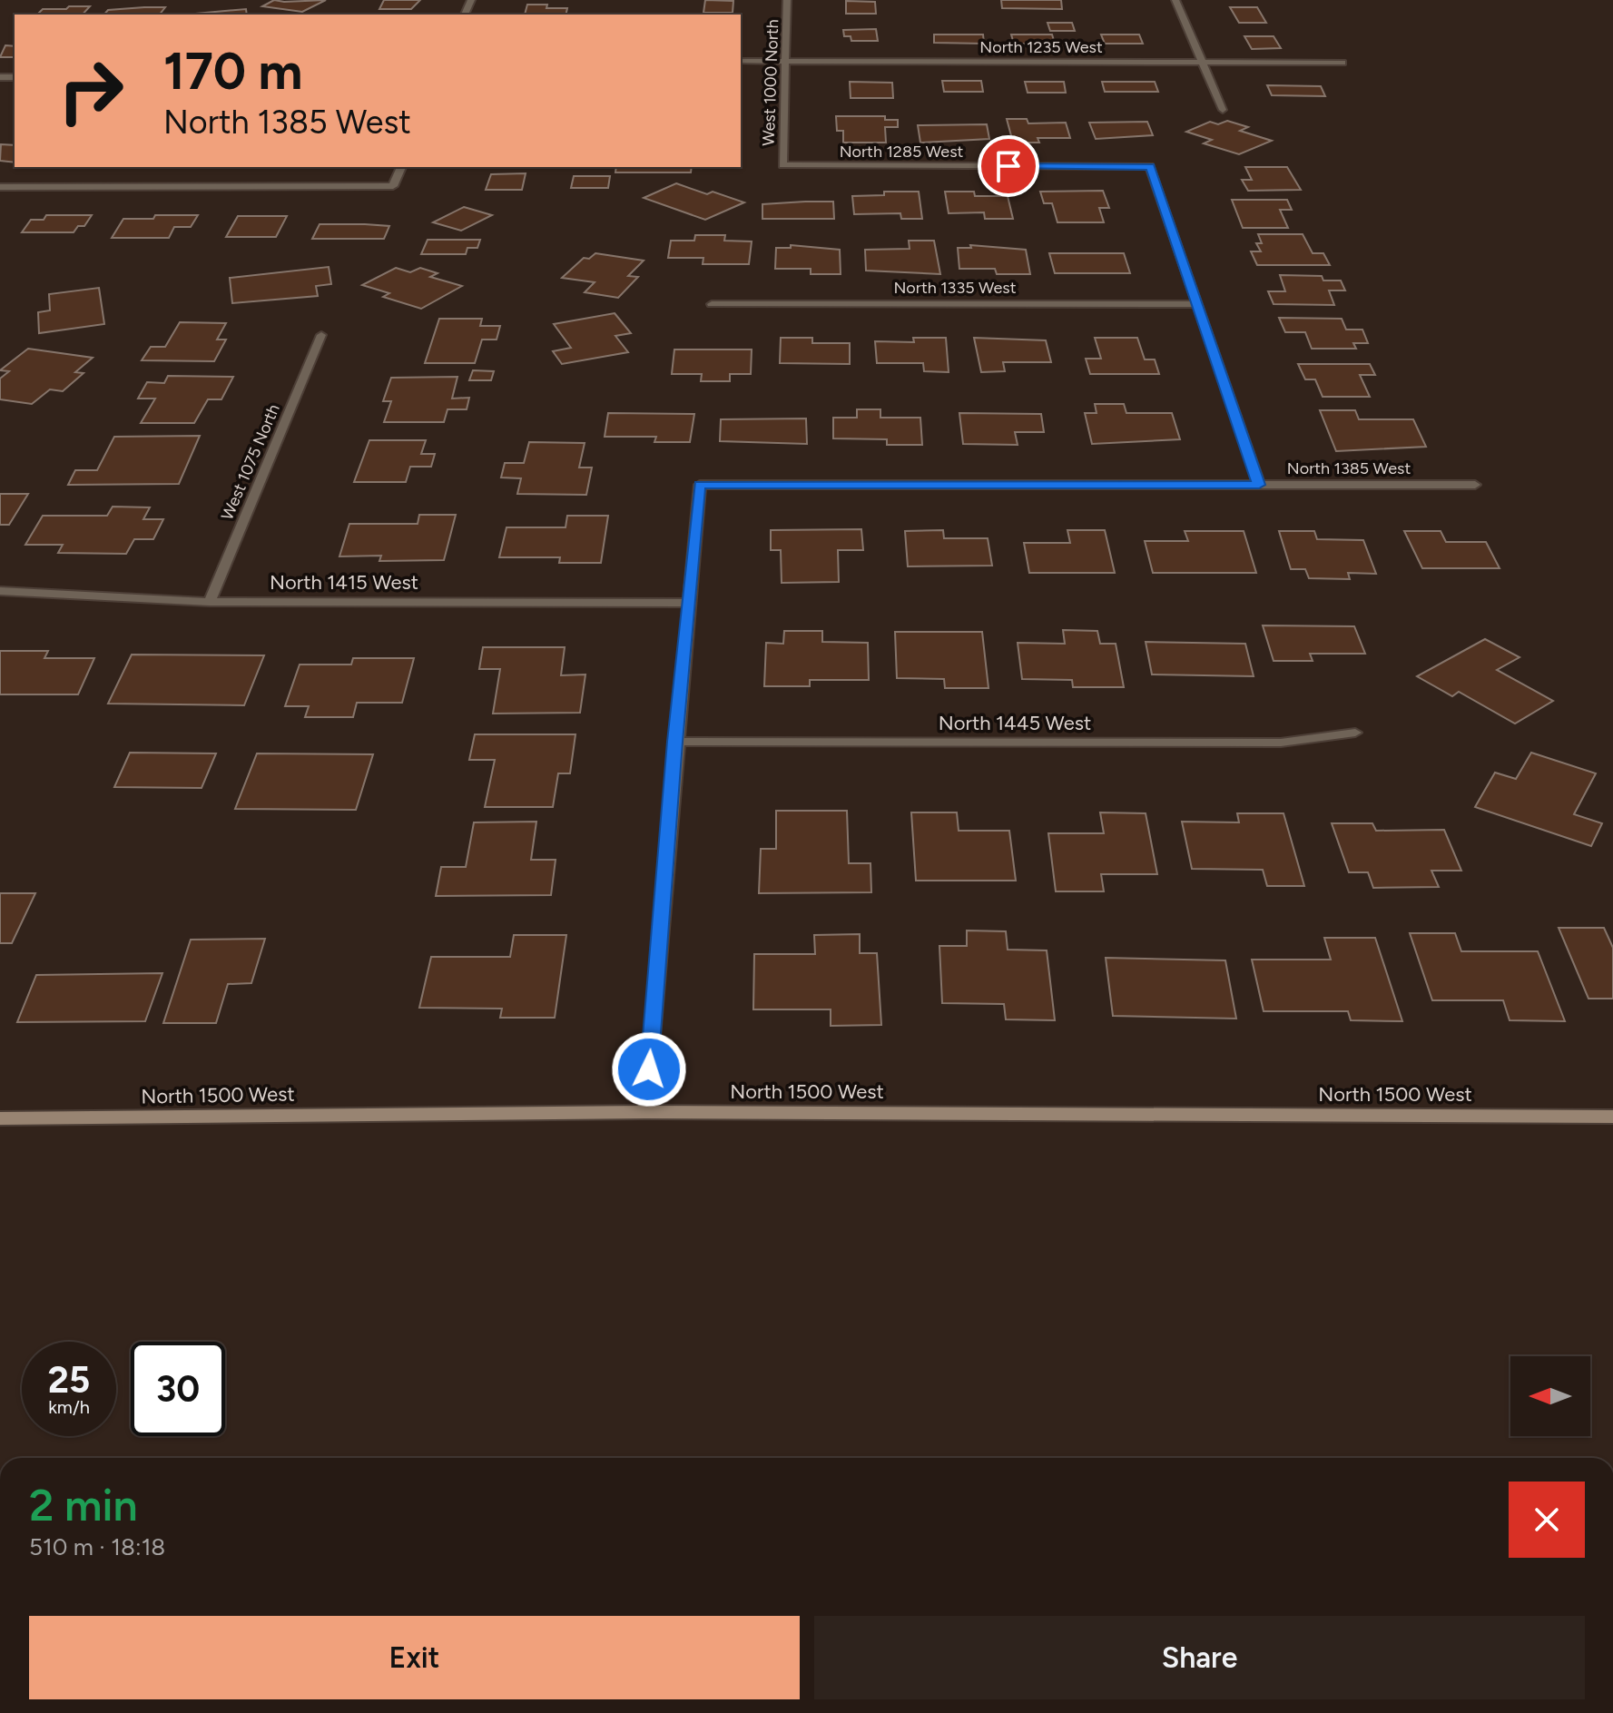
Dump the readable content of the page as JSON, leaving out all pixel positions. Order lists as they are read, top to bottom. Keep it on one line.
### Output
{"streets":{"street":["North 1235 West","West 1000 North","North 1285 West","North 1335 West","West 1075 North","North 1385 West","North 1415 West","North 1445 West","North 1500 West"]},"crossings":[["North 1235 West","West 1000 North"],["West 1000 North","North 1285 West"],["North 1285 West","North 1335 West"],["West 1075 North","North 1415 West"],["North 1385 West","North 1415 West"]],"north":"left","page":{"turn":["170 m","North 1385 West"],"speed":"25 km/h","limit":"30","heading":["2 min","510 m · 18:18"],"buttons":["Exit","Share"]}}
